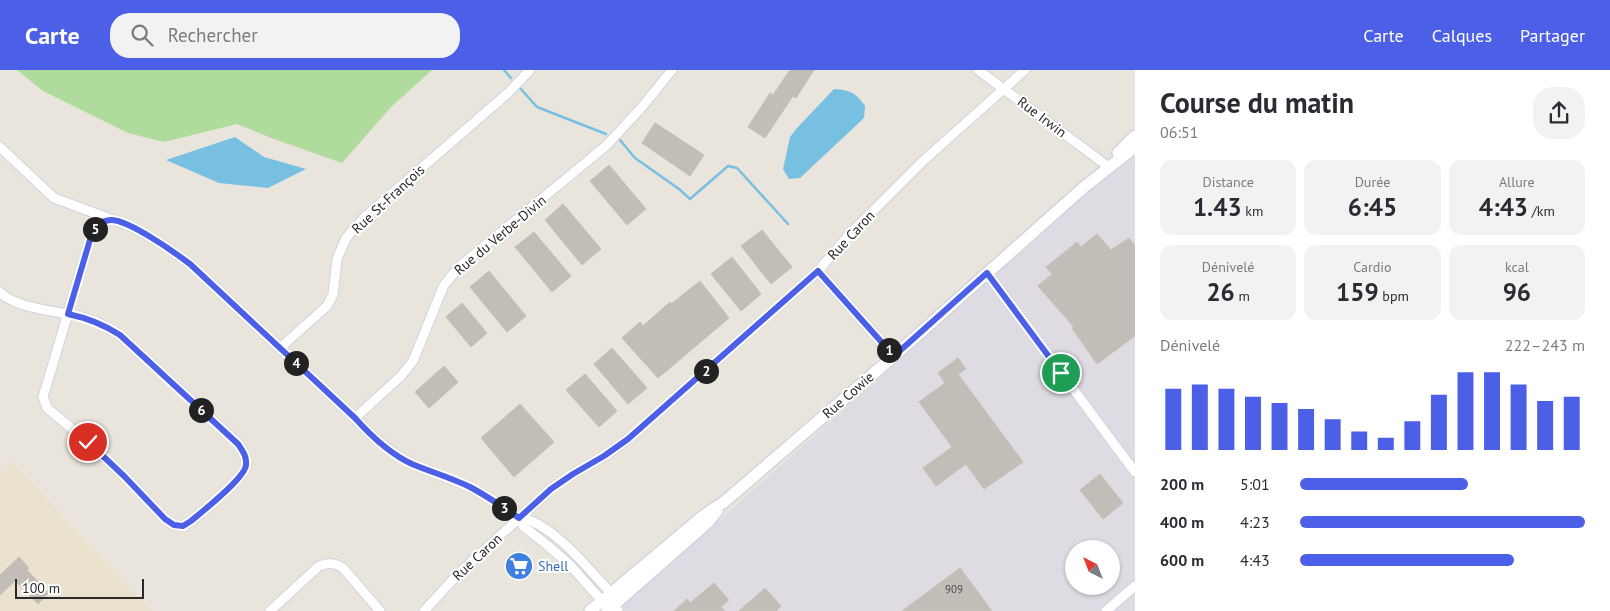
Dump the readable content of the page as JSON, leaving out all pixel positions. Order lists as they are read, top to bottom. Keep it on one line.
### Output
{"streets":{"main road":["Rue Cowie"],"street":["Rue Irwin","Rue St-François","Rue du Verbe-Divin","Rue Caron"]},"crossings":[["Rue Irwin","Rue Caron"],["Rue Irwin","Rue Cowie"]],"places":{"supermarket":["Shell"]},"house_numbers":["909"],"scale_bar":"100 m","north":"top left","page":{"header":"Carte","search":"Rechercher","nav":["Carte","Calques","Partager"],"heading":["Course du matin","06:51"],"stats":[["Distance","1.43 km"],["Durée","6:45"],["Allure","4:43 /km"],["Dénivelé","26 m"],["Cardio","159 bpm"],["kcal","96"]],"pins":["5","1","4","2","6","3"],"chart":["Dénivelé","222–243 m"],"list":[{"name":"200 m","note":"5:01"},{"name":"400 m","note":"4:23"},{"name":"600 m","note":"4:43"}],"scale":"100 m"}}
